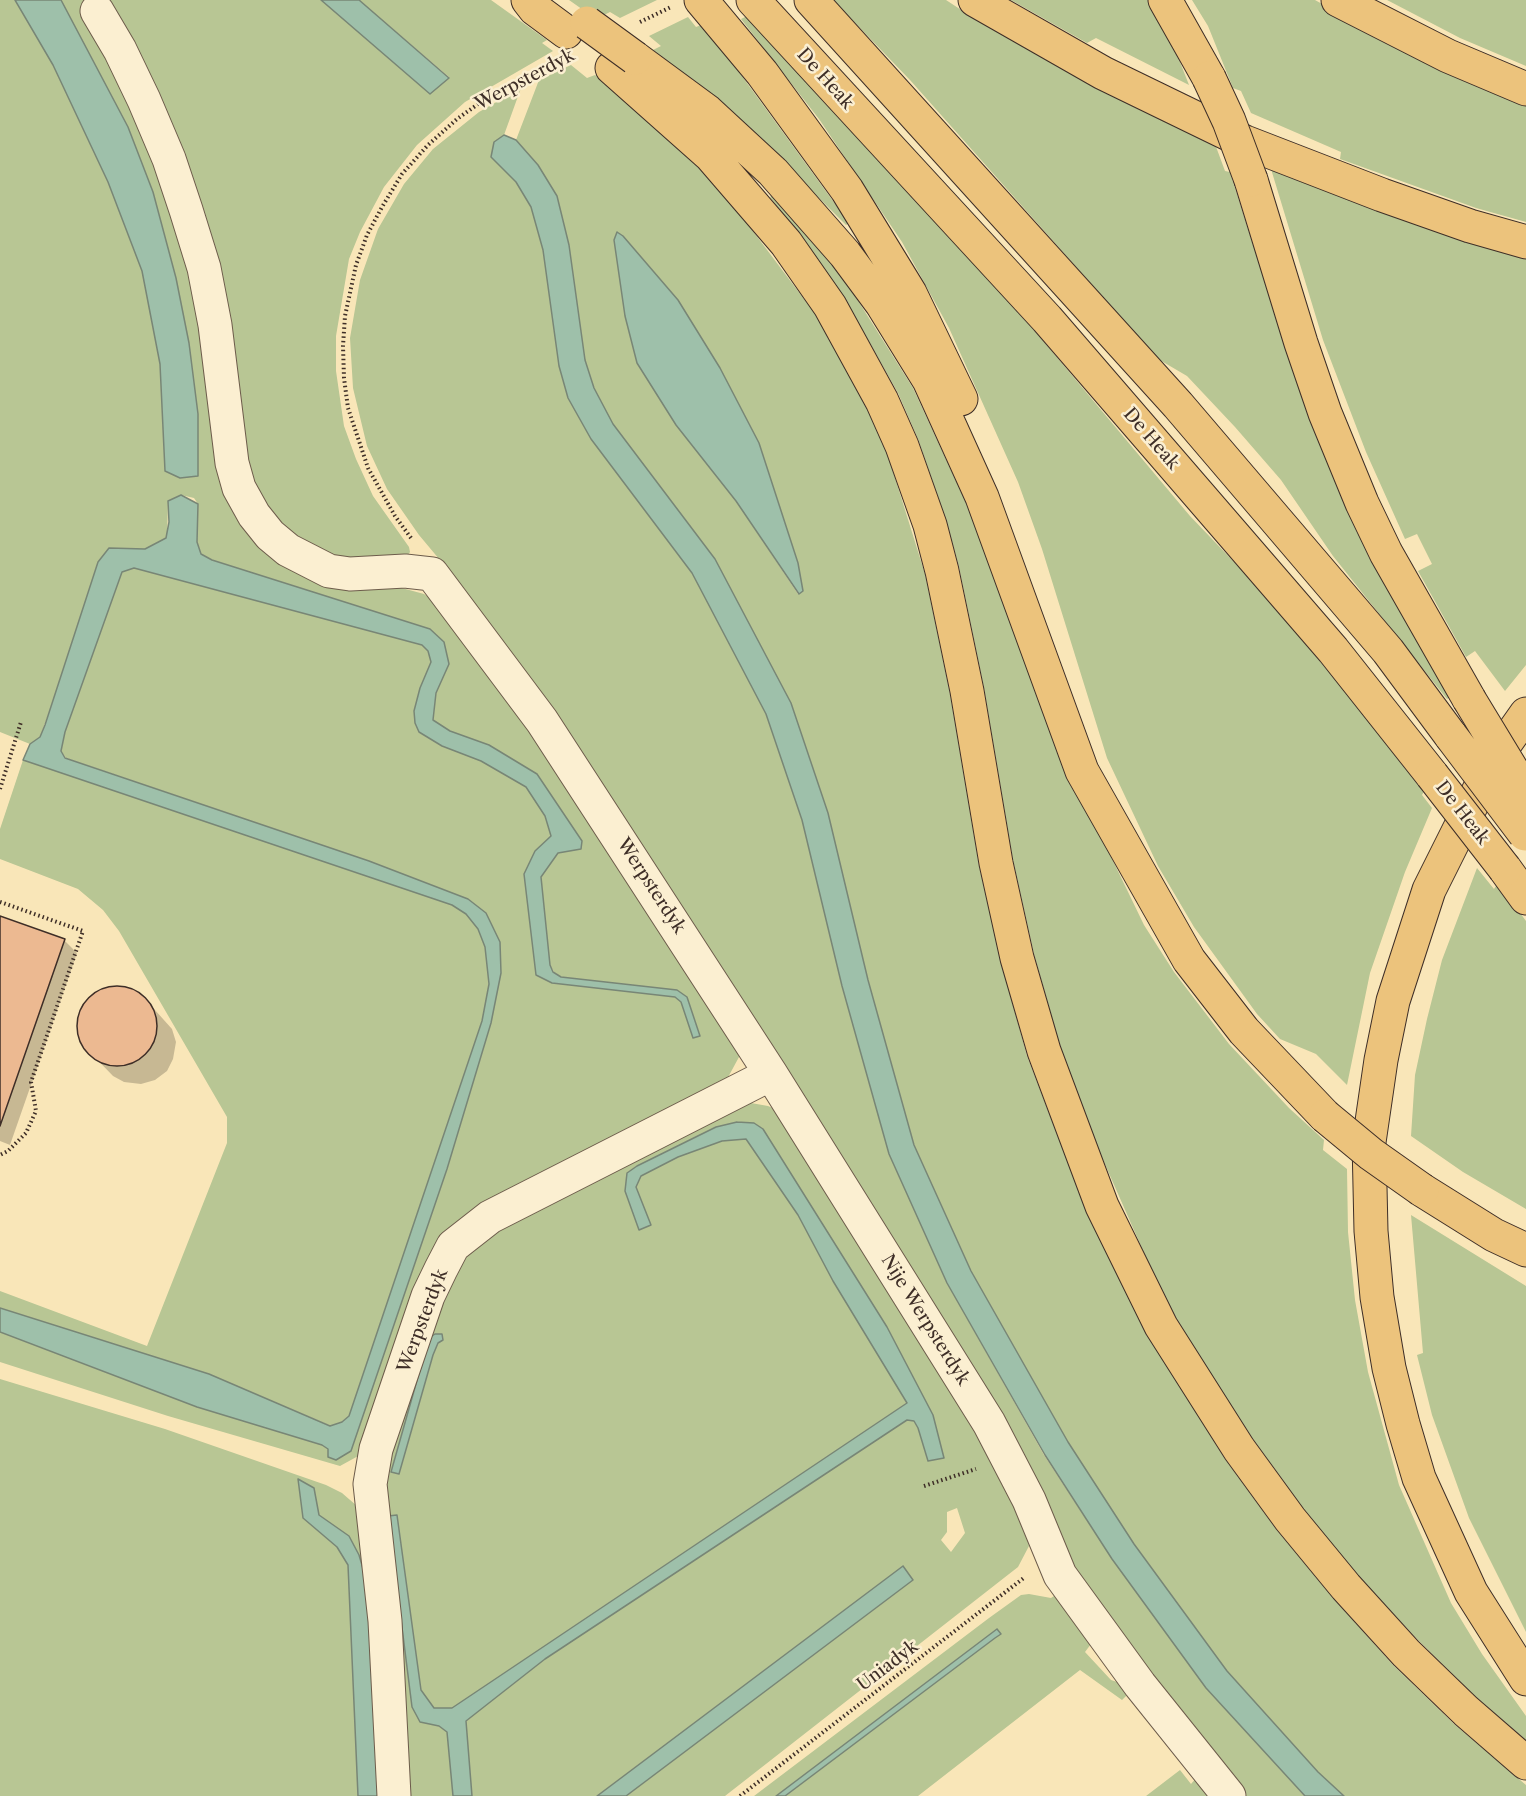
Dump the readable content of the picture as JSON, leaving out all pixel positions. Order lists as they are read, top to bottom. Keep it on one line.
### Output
{"streets":{"highway":["De Heak"],"lane":["Werpsterdyk","Nije Werpsterdyk"],"path":["Uniadyk"]},"crossings":[["Werpsterdyk","Nije Werpsterdyk"],["Nije Werpsterdyk","Uniadyk"]]}
